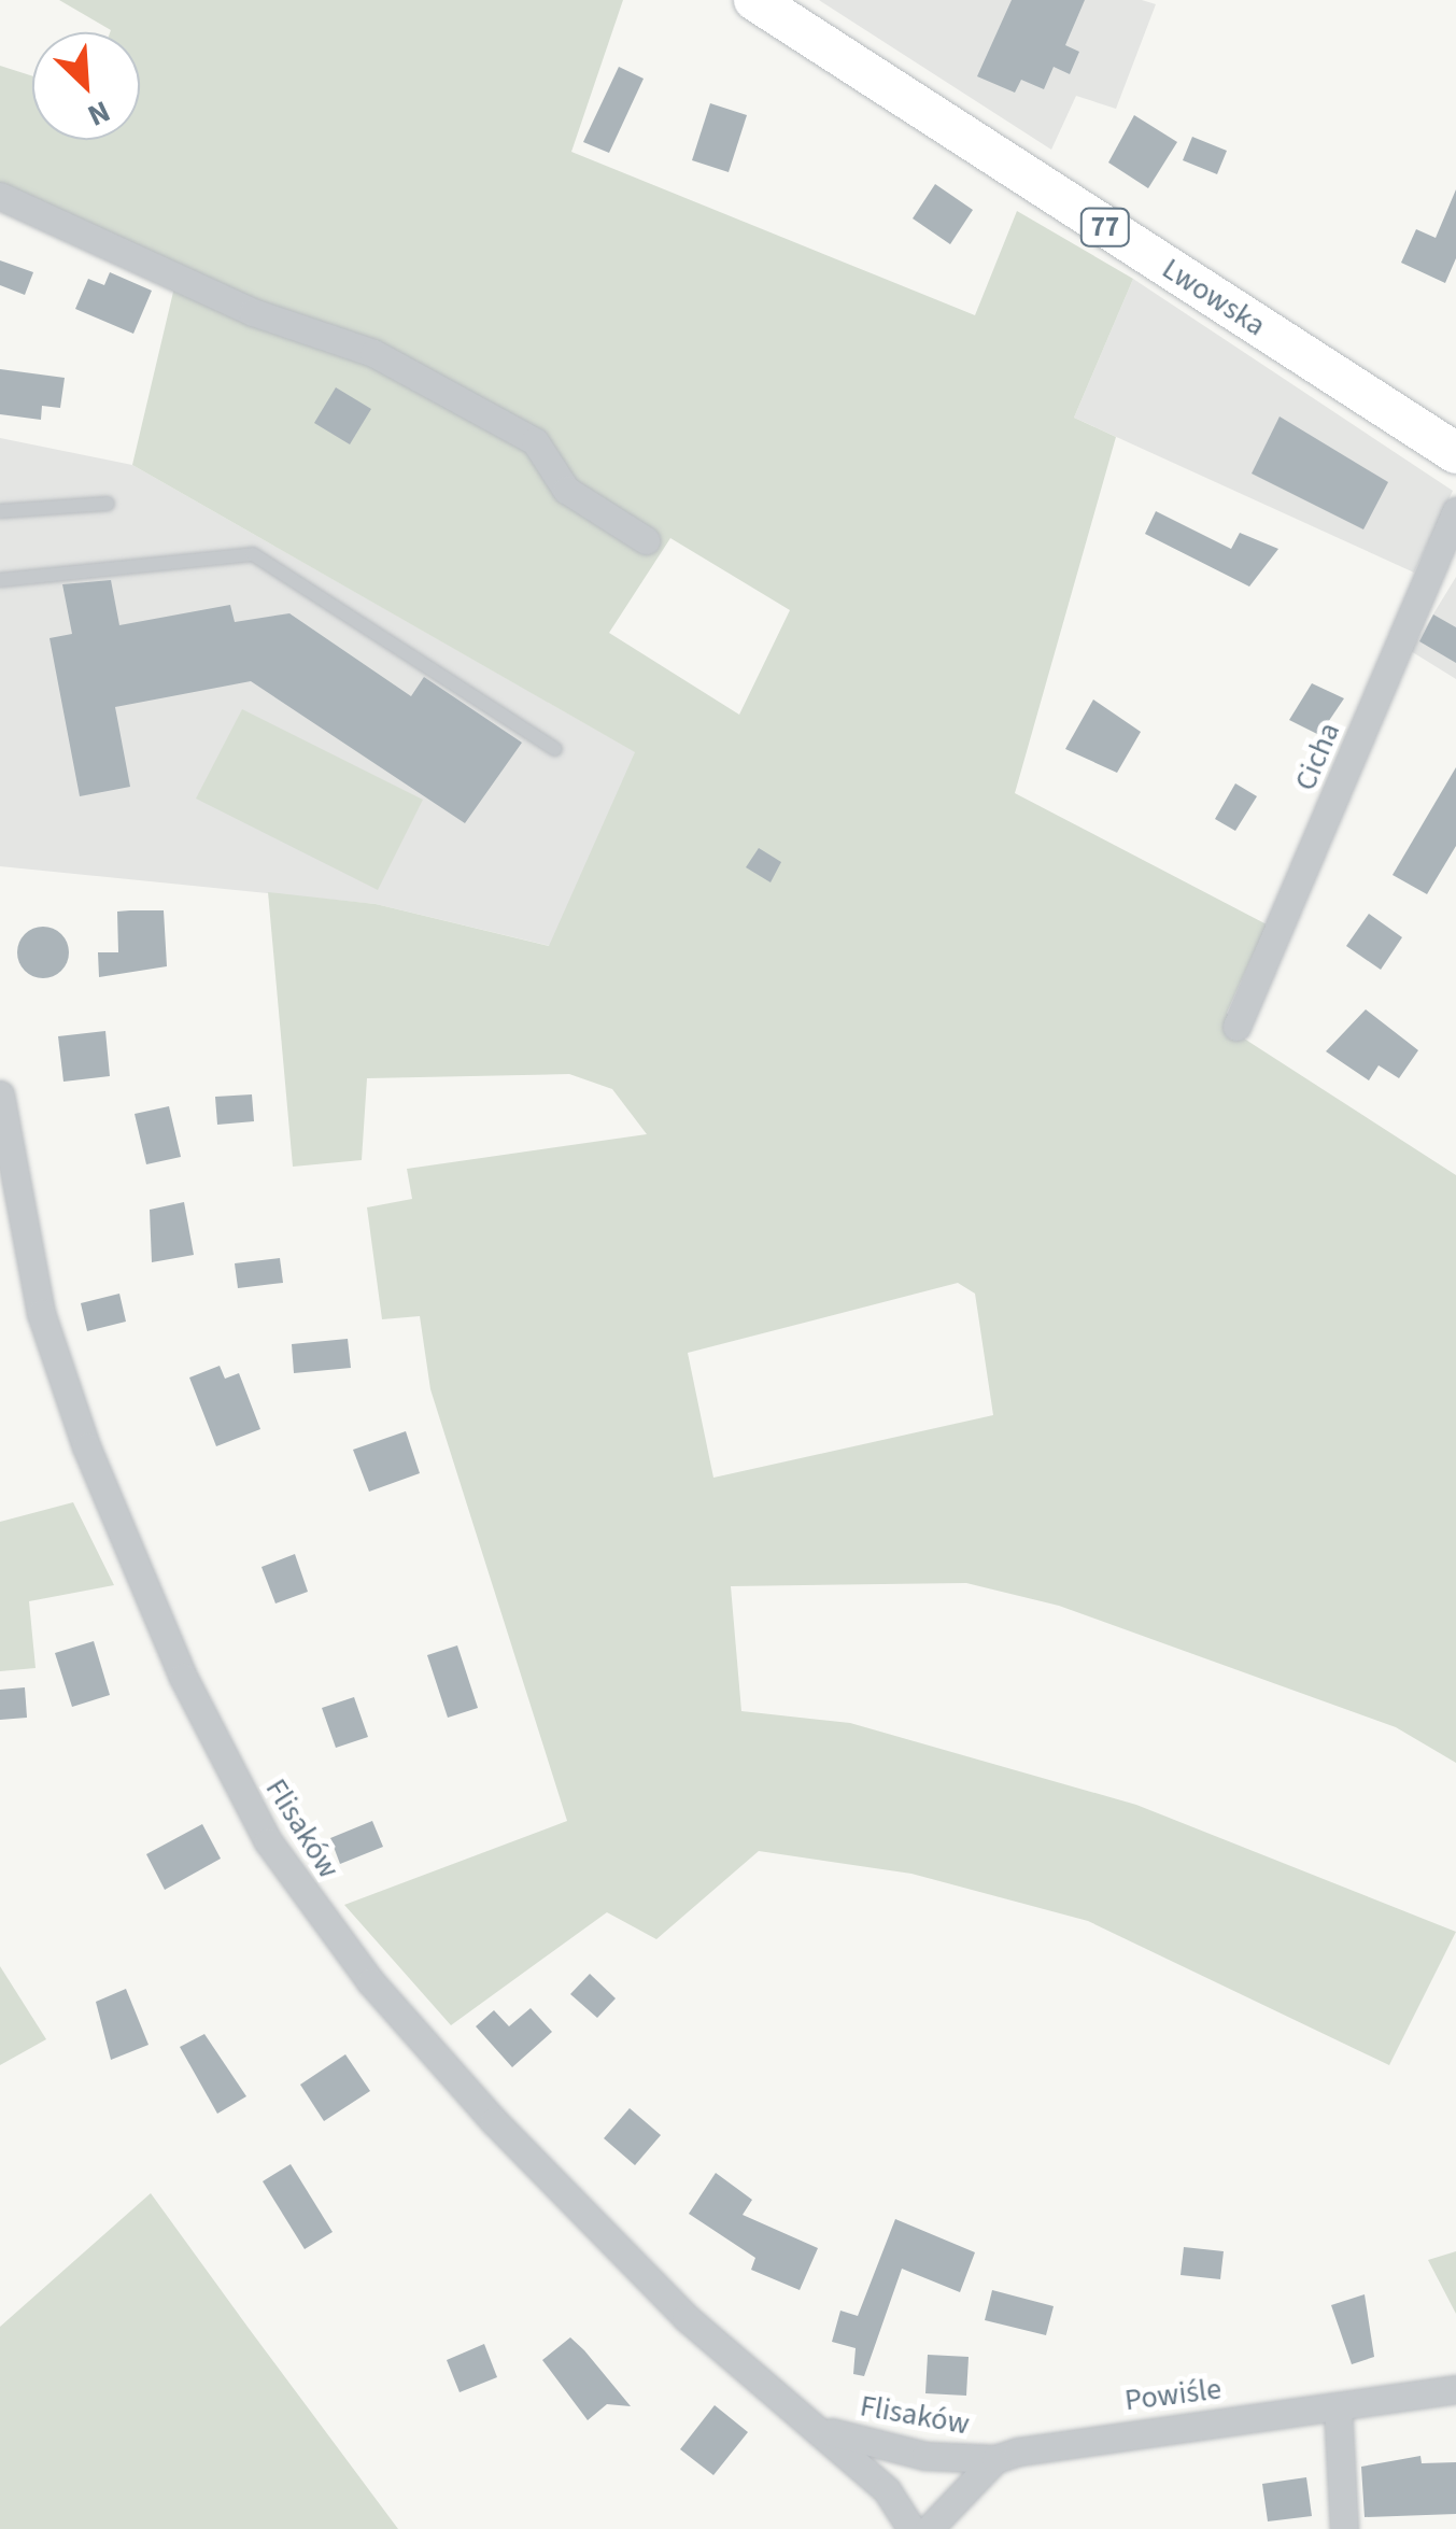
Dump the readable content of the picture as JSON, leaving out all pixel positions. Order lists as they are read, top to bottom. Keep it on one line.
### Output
{"streets":{"main road":["77","Lwowska"],"street":["Cicha","Flisaków","Powiśle"]},"crossings":[["Flisaków","Powiśle"]],"north":"bottom right"}
